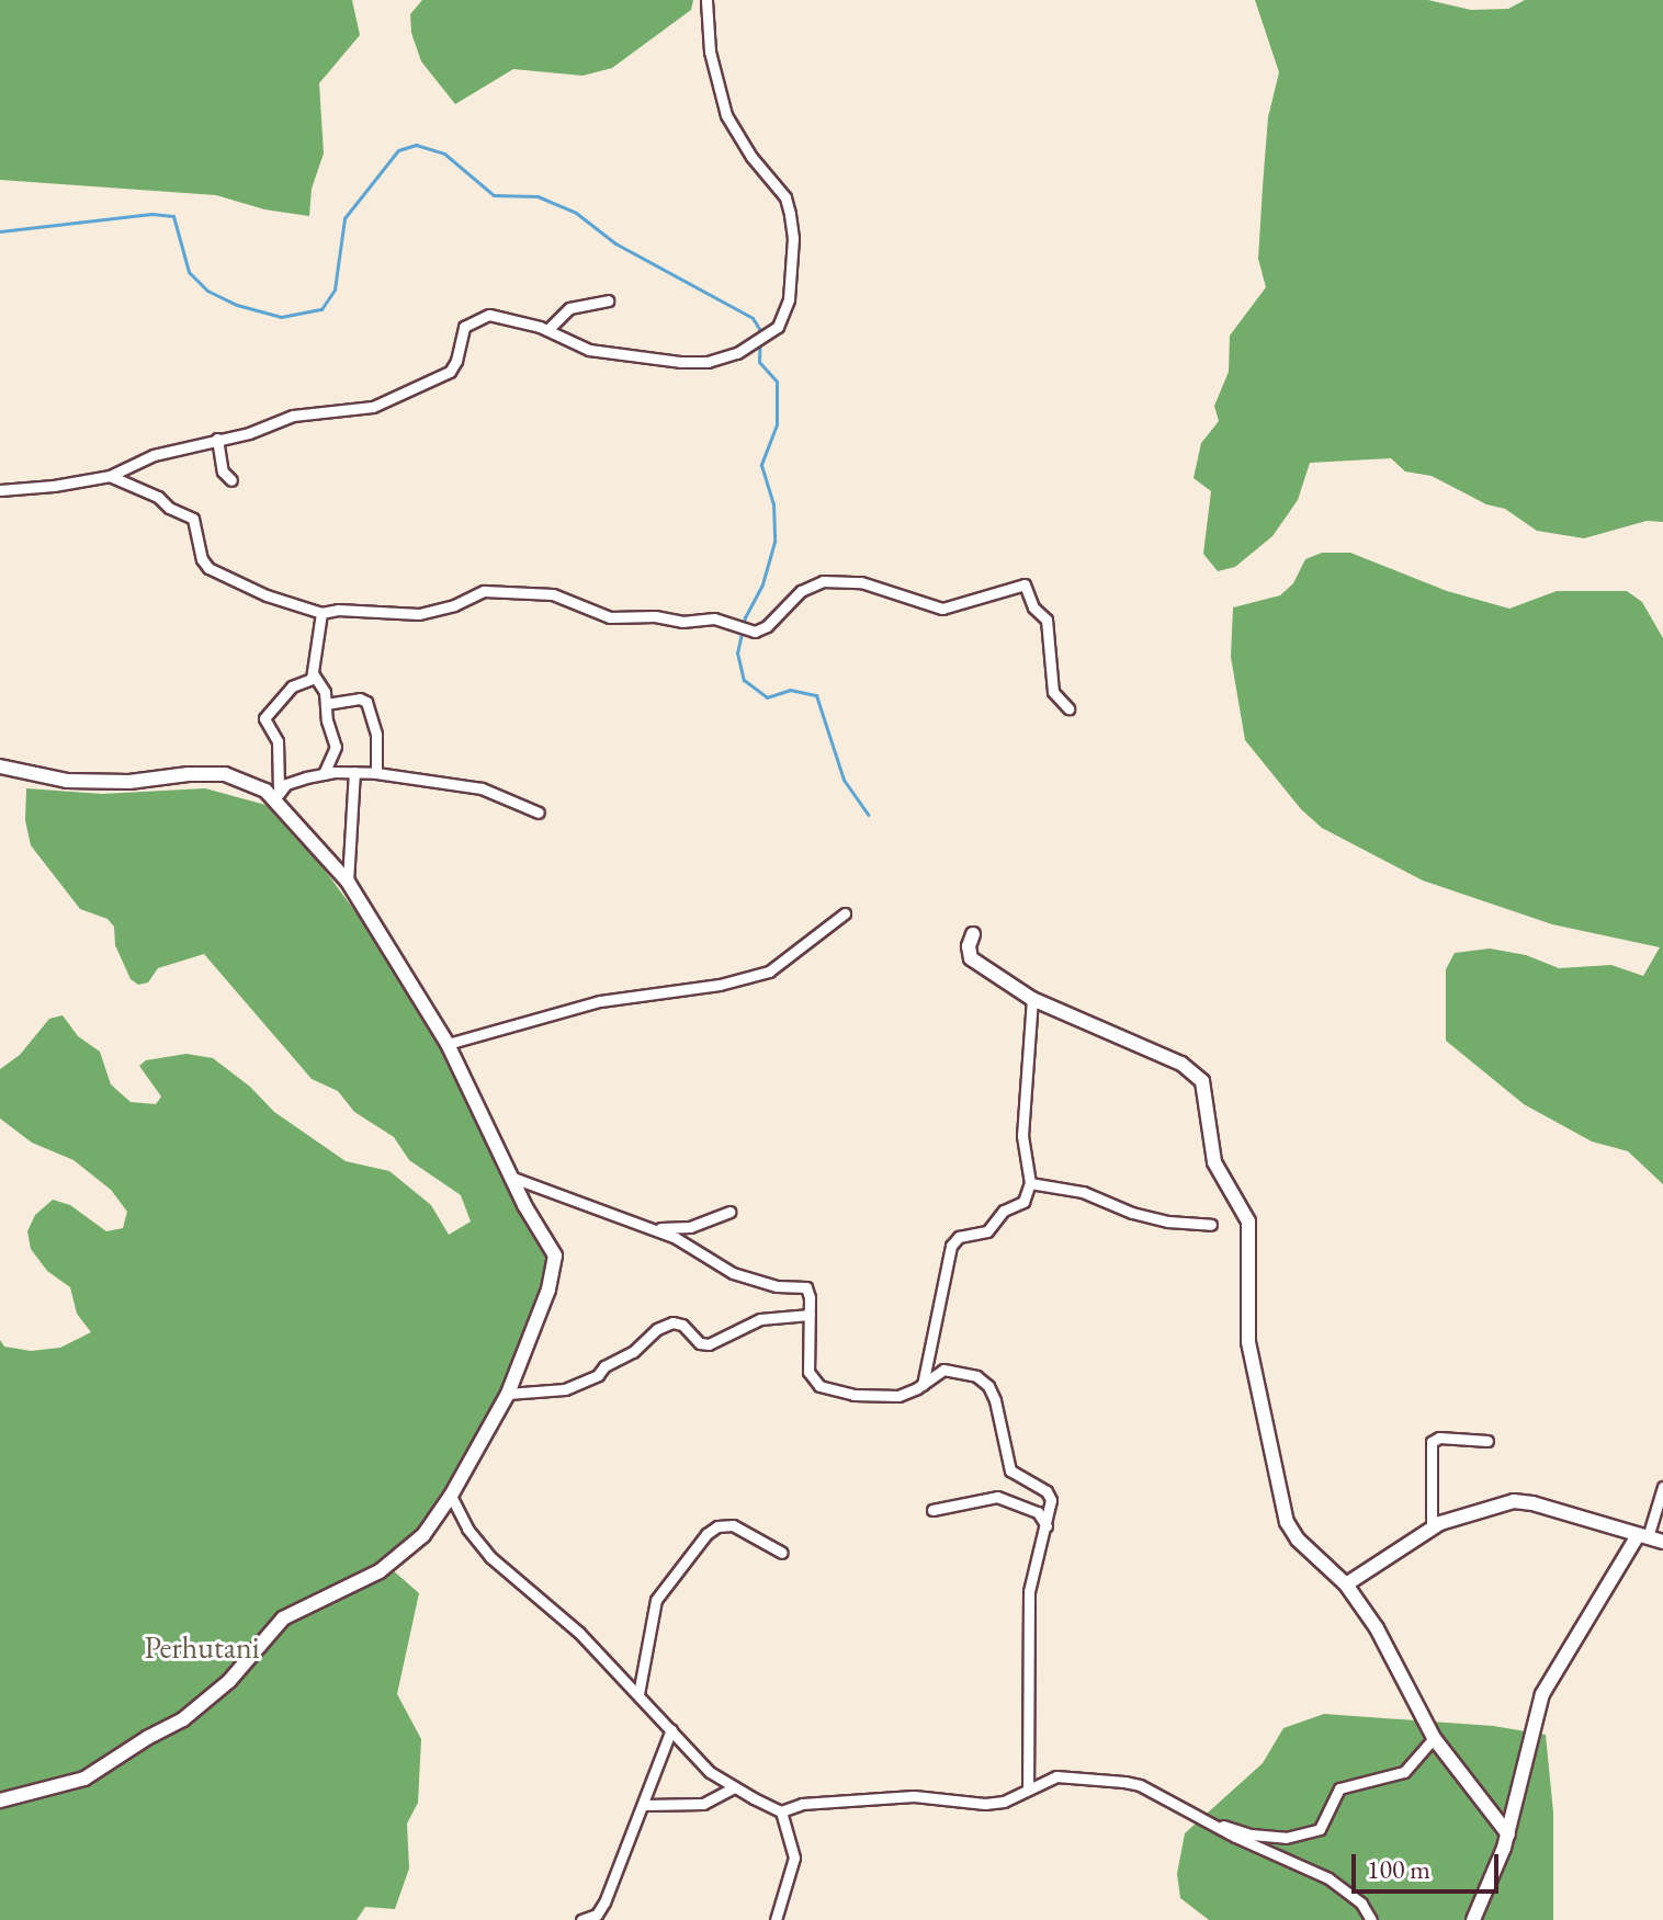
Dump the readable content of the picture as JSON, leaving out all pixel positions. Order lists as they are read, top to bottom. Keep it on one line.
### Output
{"parks":["Perhutani"],"scale_bar":"100 m"}
